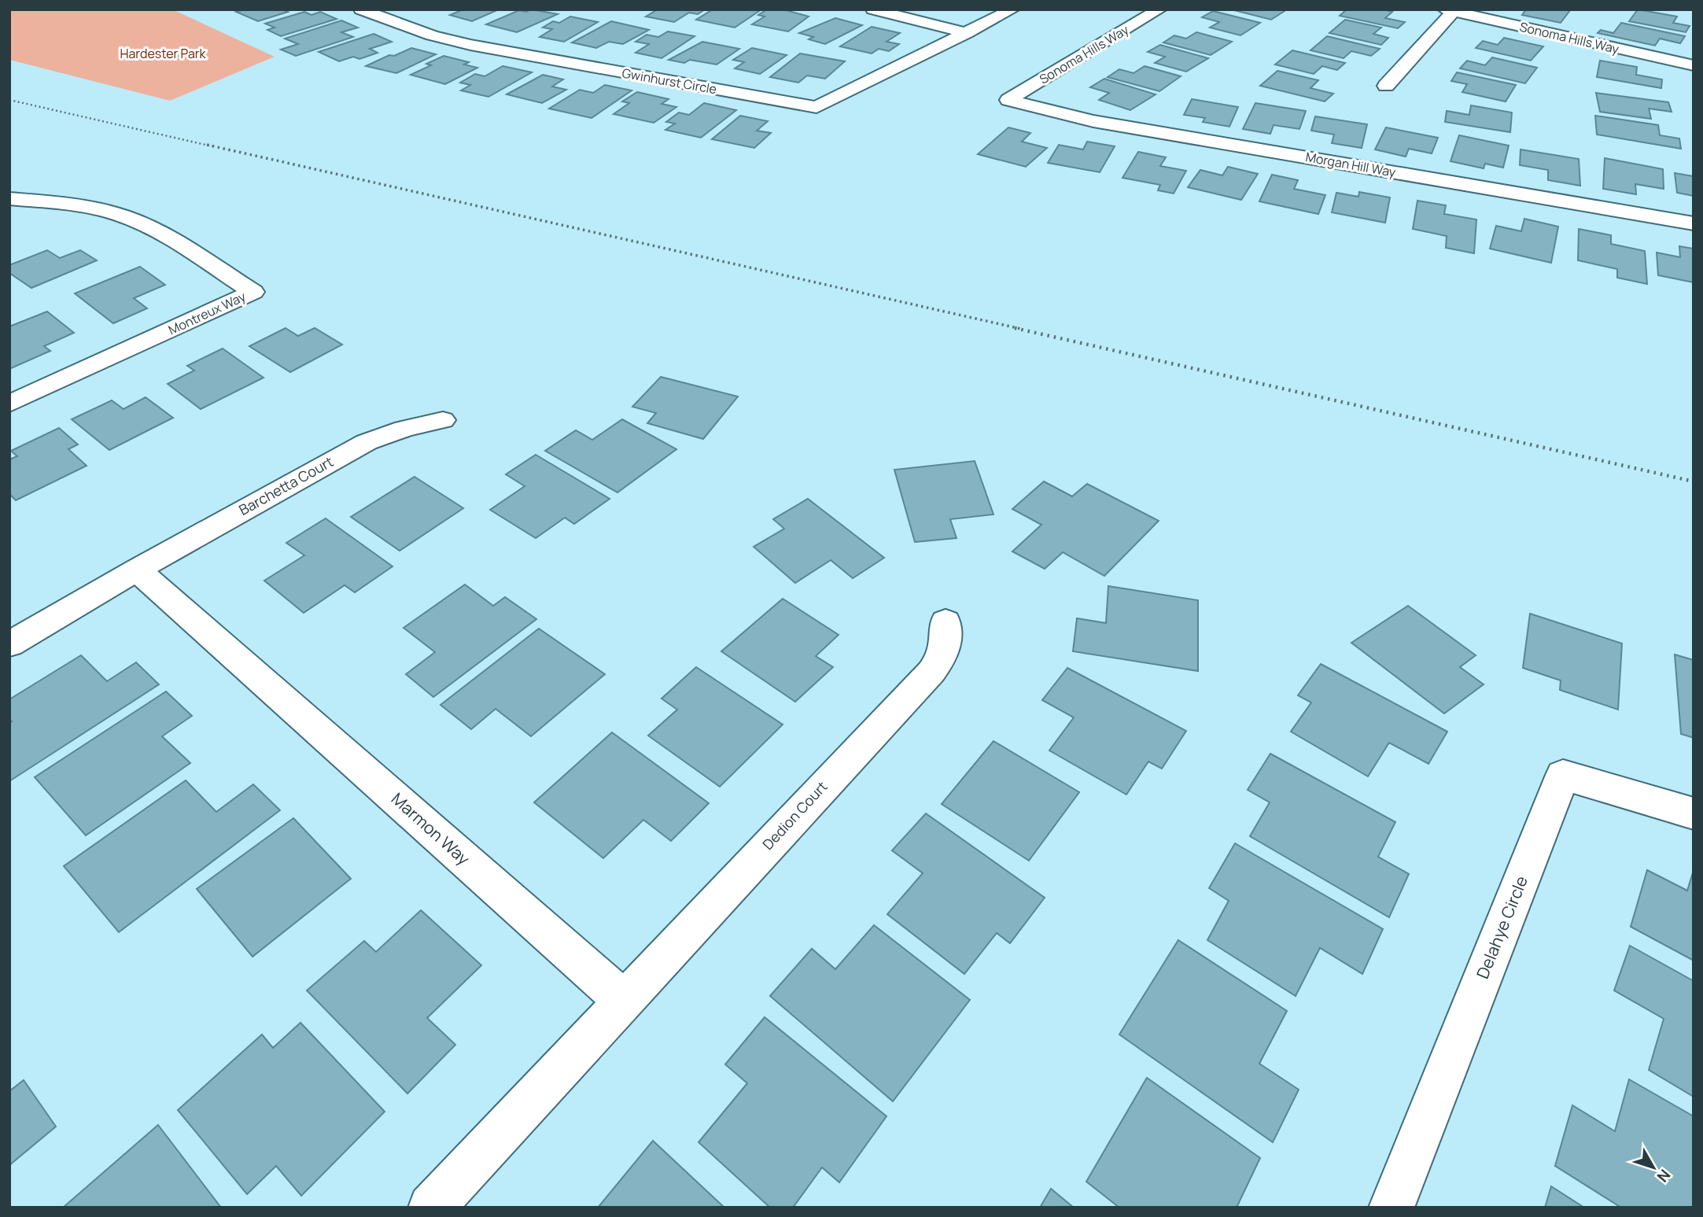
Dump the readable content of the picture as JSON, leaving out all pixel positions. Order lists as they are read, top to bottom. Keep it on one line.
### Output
{"streets":{"street":["Sonoma Hills Way","Gwinhurst Circle","Morgan Hill Way","Montreux Way","Barchetta Court","Dedion Court","Marmon Way","Delahye Circle"]},"crossings":[["Sonoma Hills Way","Morgan Hill Way"],["Barchetta Court","Marmon Way"],["Dedion Court","Marmon Way"]],"parks":["Hardester Park"],"north":"bottom right"}
